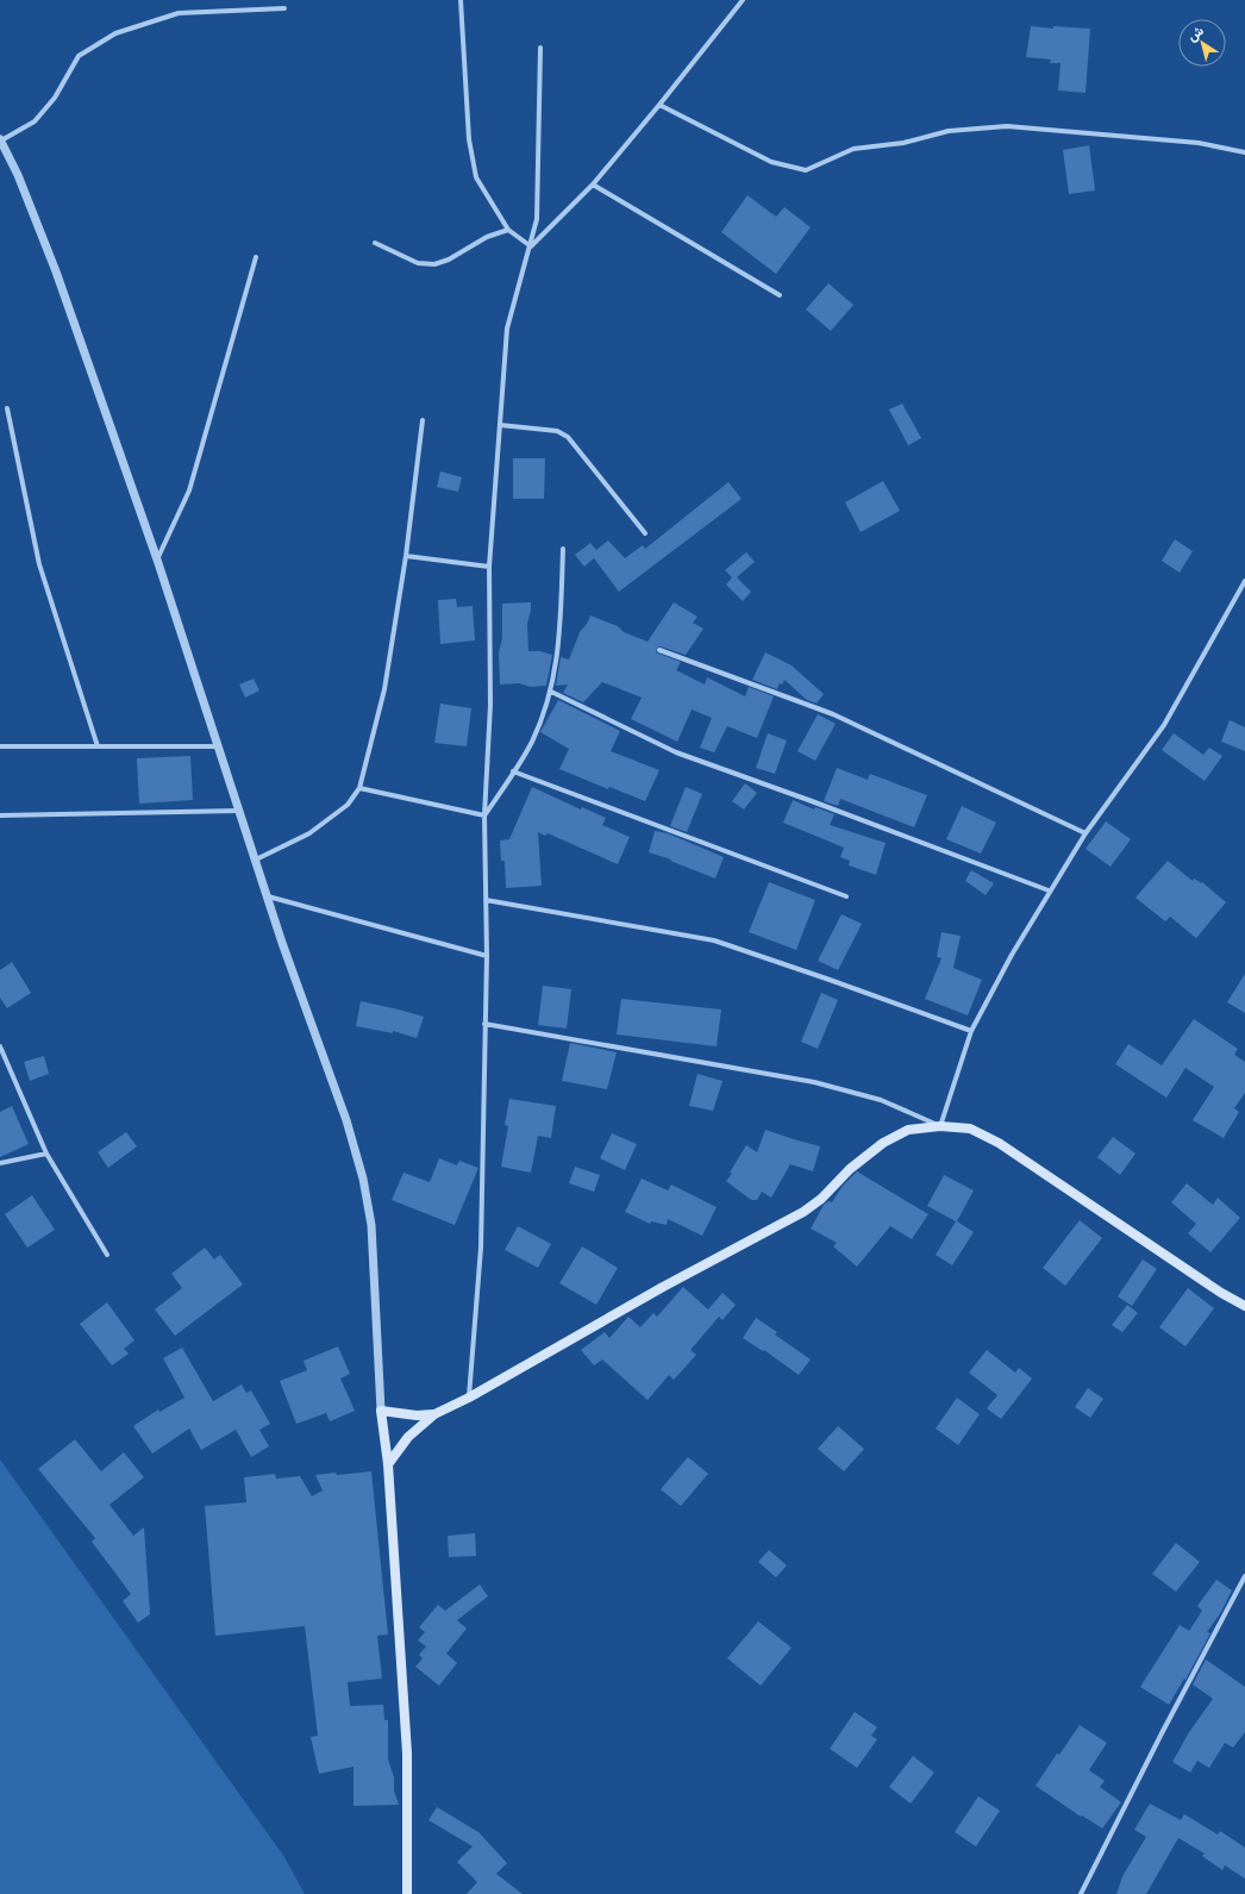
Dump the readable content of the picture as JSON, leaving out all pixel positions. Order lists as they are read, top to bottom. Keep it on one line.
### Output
{"north":"top left"}
